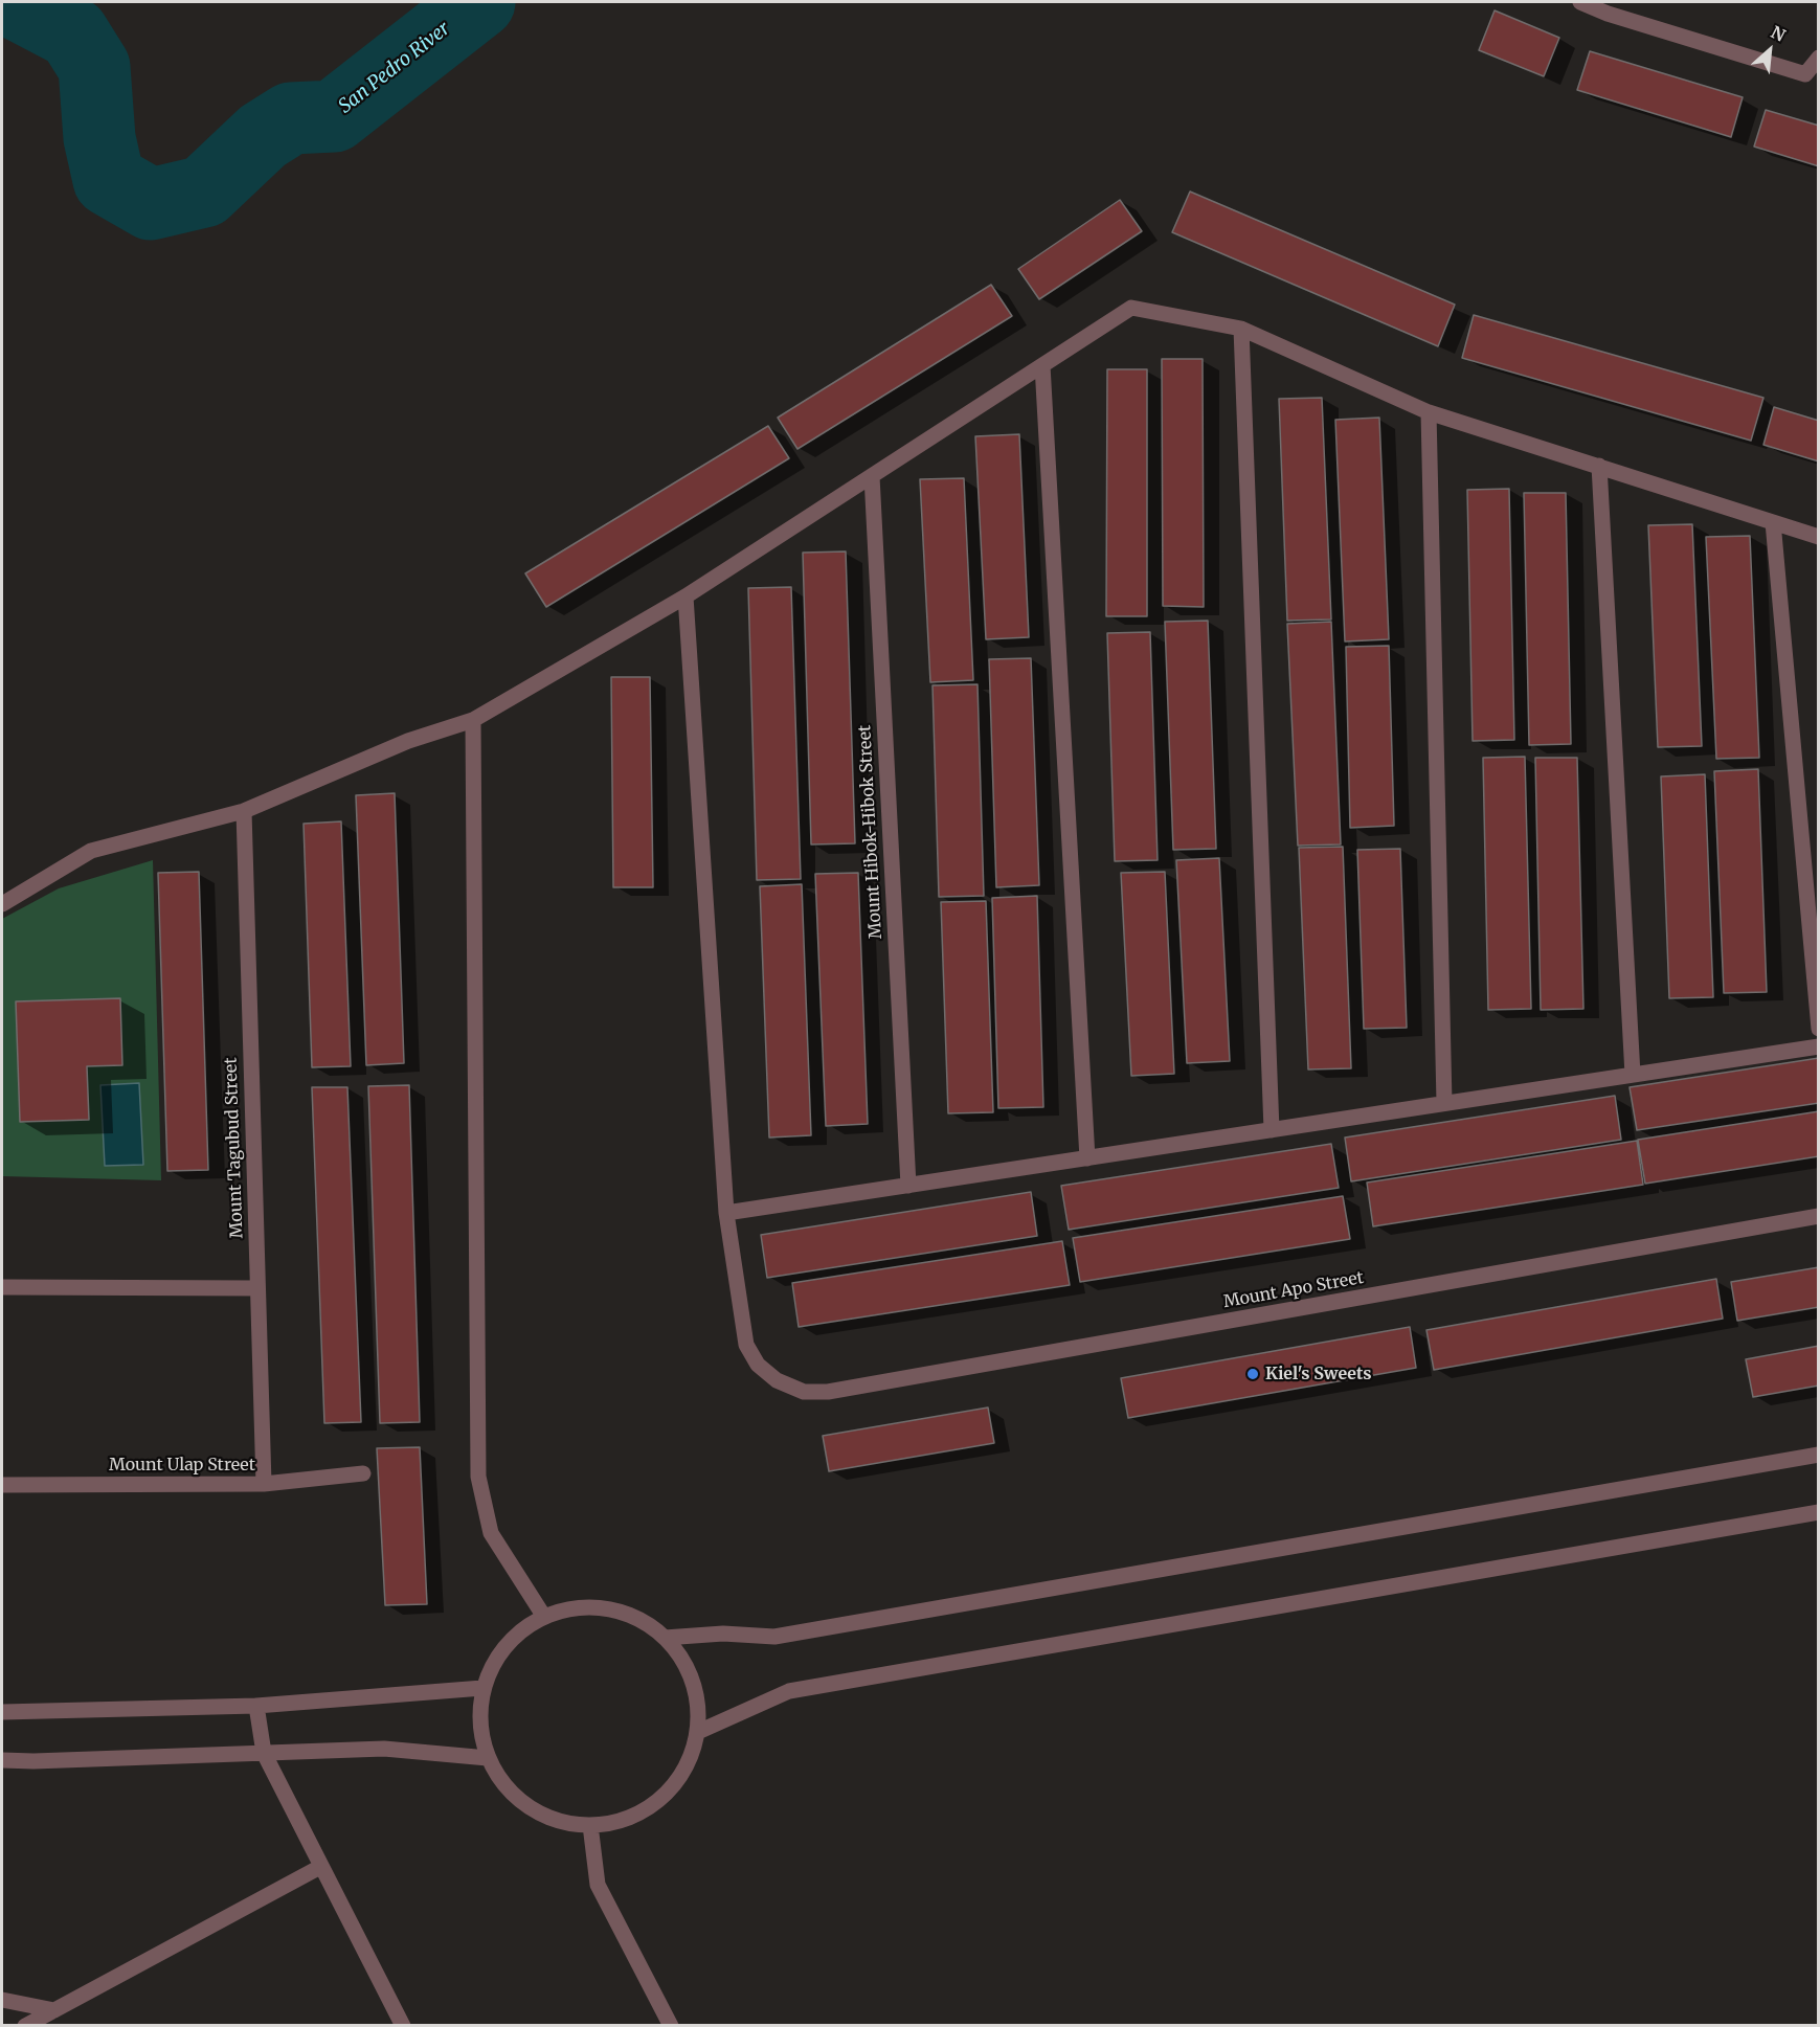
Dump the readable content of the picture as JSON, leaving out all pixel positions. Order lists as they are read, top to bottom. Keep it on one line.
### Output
{"streets":{"street":["Mount Hibok-Hibok Street","Mount Tagubud Street","Mount Apo Street","Mount Ulap Street"]},"crossings":[["Mount Tagubud Street","Mount Ulap Street"]],"water":["San Pedro River"],"places":["Kiel's Sweets"],"north":"top right"}
